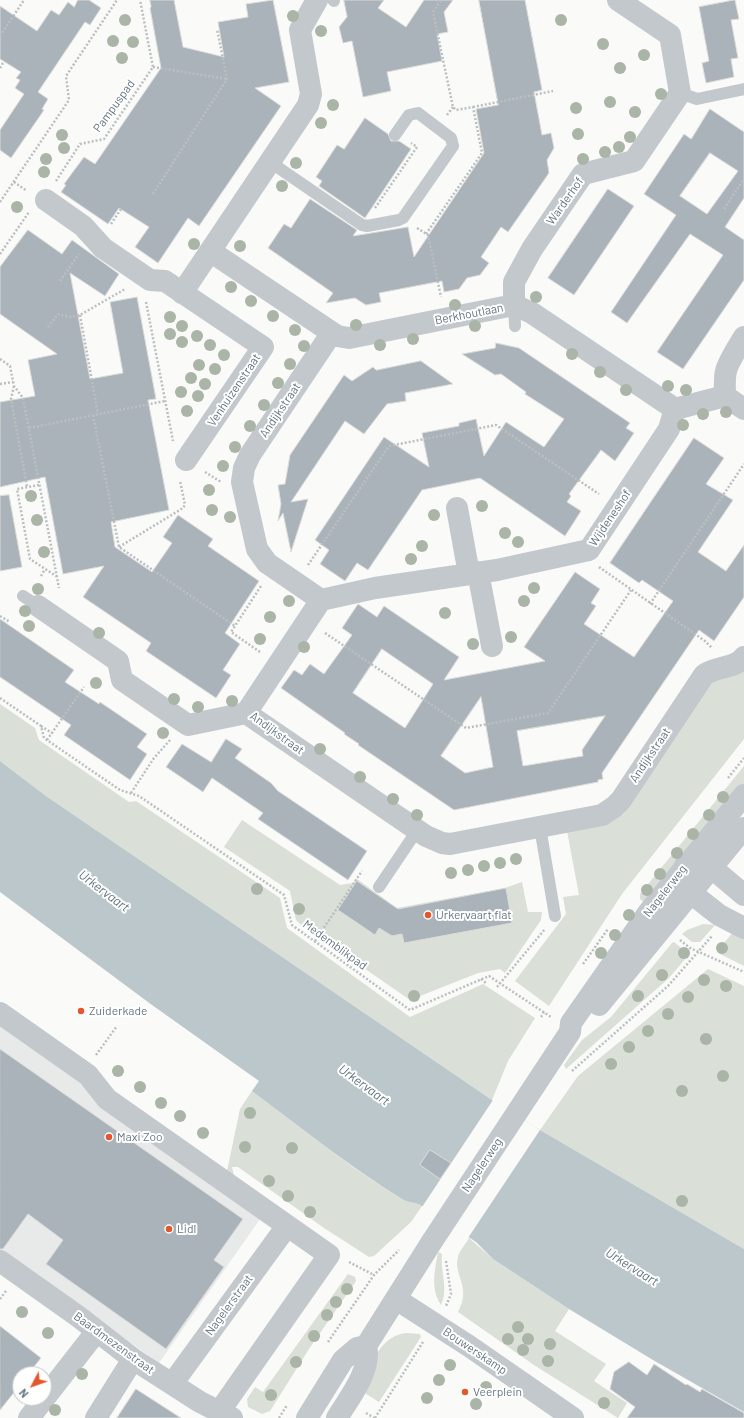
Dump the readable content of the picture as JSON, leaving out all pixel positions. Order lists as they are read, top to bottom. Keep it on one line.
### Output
{"streets":{"street":["Warderhof","Berkhoutlaan","Venhuizenstraat","Andijkstraat","Wijdeneshof","Nagelerweg","Nagelerstraat","Baardmezenstraat","Bouwerskamp"],"path":["Pampuspad","Medemblikpad"]},"crossings":[["Pampuspad","Venhuizenstraat"],["Warderhof","Berkhoutlaan"],["Berkhoutlaan","Andijkstraat"],["Berkhoutlaan","Wijdeneshof"],["Nagelerweg","Bouwerskamp"],["Nagelerstraat","Baardmezenstraat"]],"water":["Urkervaart"],"places":["Urkervaart flat","Zuiderkade","Maxi Zoo","Lidl","Veerplein"],"north":"bottom left"}
